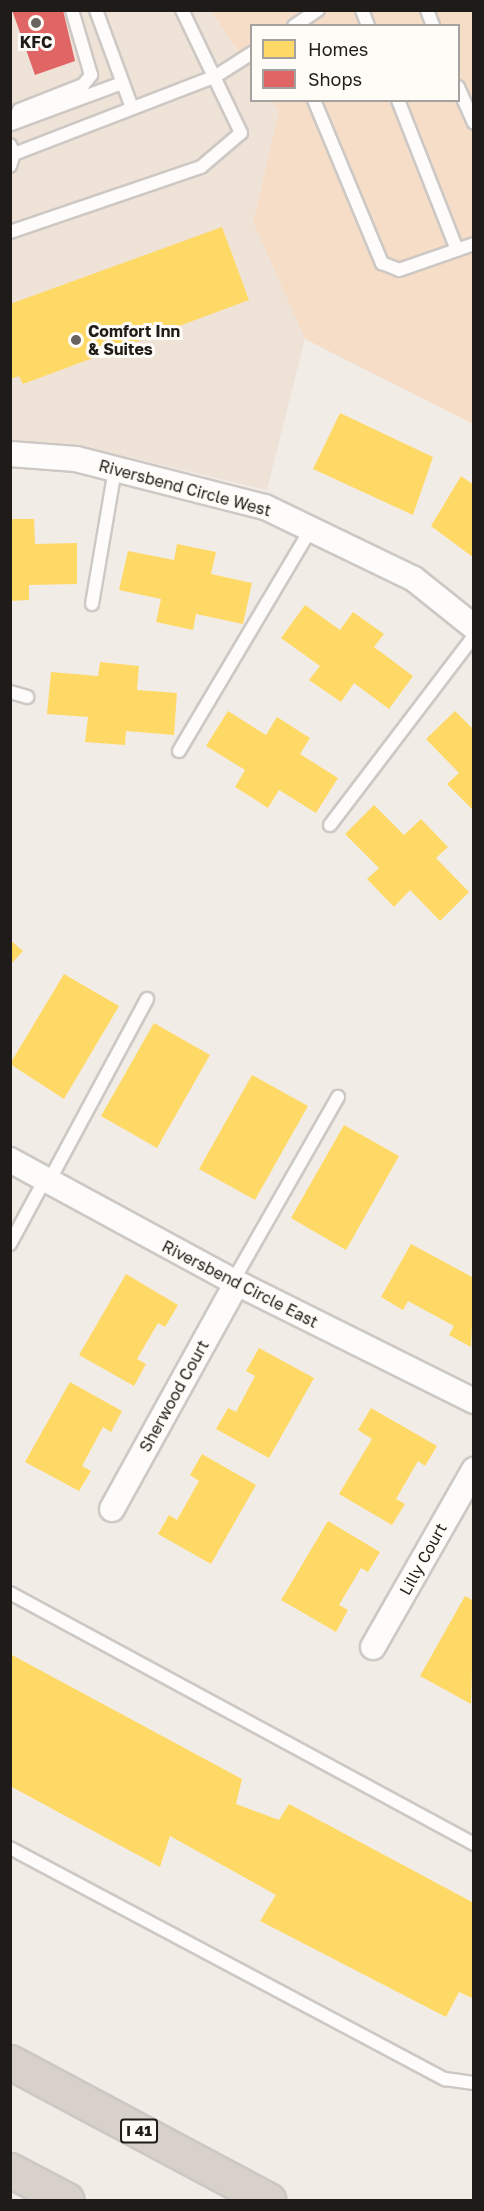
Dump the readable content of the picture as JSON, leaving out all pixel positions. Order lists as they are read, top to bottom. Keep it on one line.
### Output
{"streets":{"highway":["I 41"],"street":["Riversbend Circle West","Riversbend Circle East","Sherwood Court","Lilly Court"]},"crossings":[["Riversbend Circle East","Sherwood Court"]],"places":["KFC","Comfort Inn & Suites"],"legend":["Homes","Shops"]}
